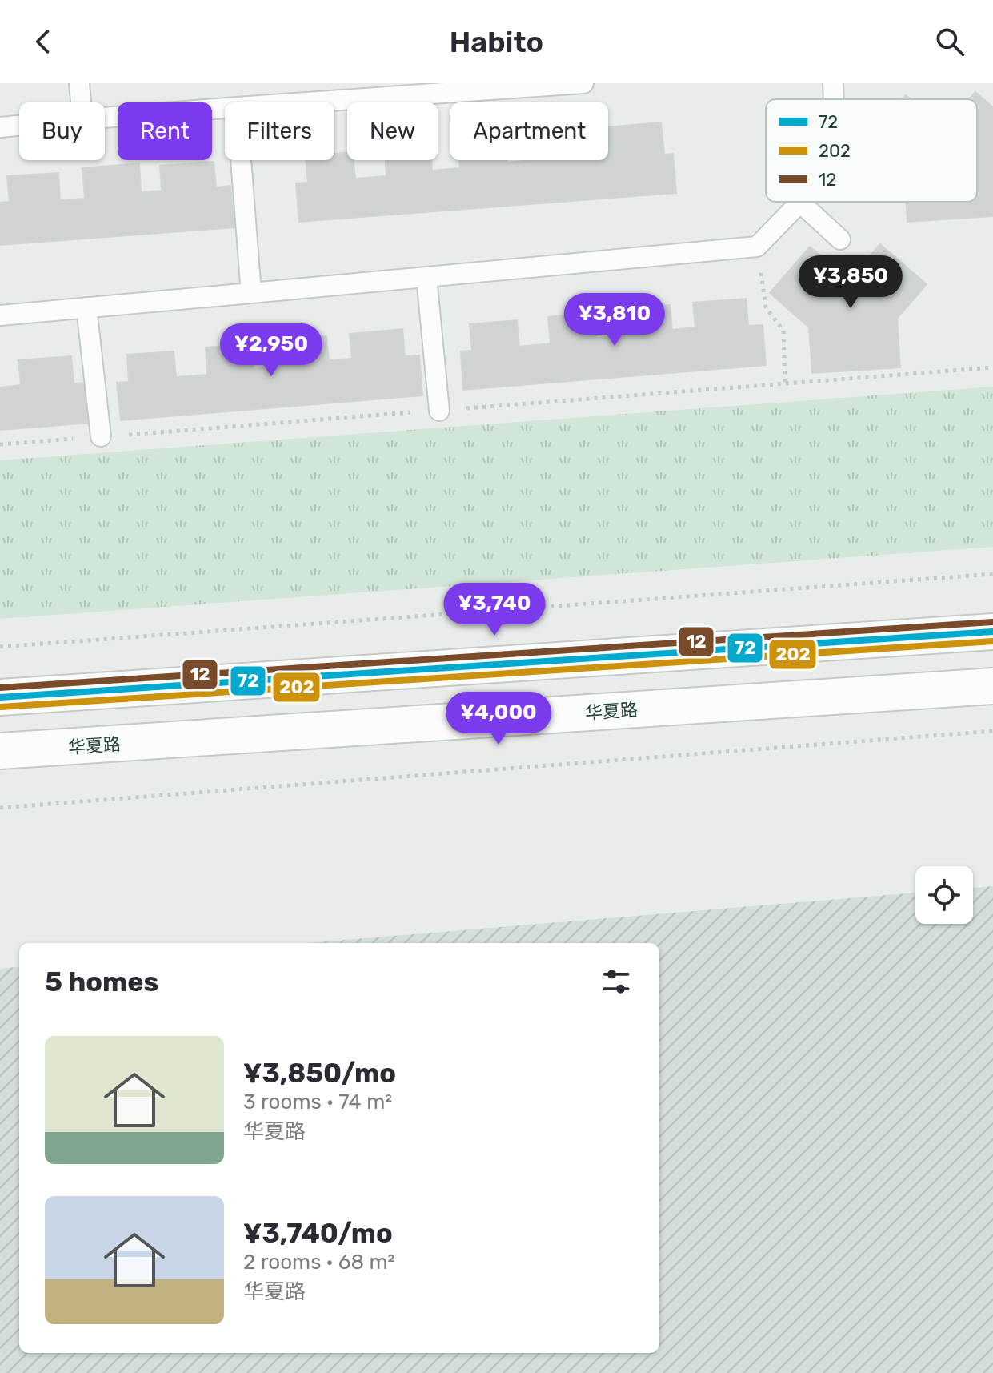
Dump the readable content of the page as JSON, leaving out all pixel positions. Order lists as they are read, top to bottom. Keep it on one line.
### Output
{"streets":{"street":["华夏路"]},"lines":["transit line 12","transit line 72","transit line 202"],"legend":["72","202","12"],"page":{"header":"Habito","chip":["Buy","Rent","Filters","New","Apartment"],"price":["¥3,850","¥3,810","¥2,950","¥3,740","¥4,000"],"heading":"5 homes","list":[{"name":"¥3,850/mo","note":"3 rooms · 74 m² · 华夏路"},{"name":"¥3,740/mo","note":"2 rooms · 68 m² · 华夏路"}]}}
